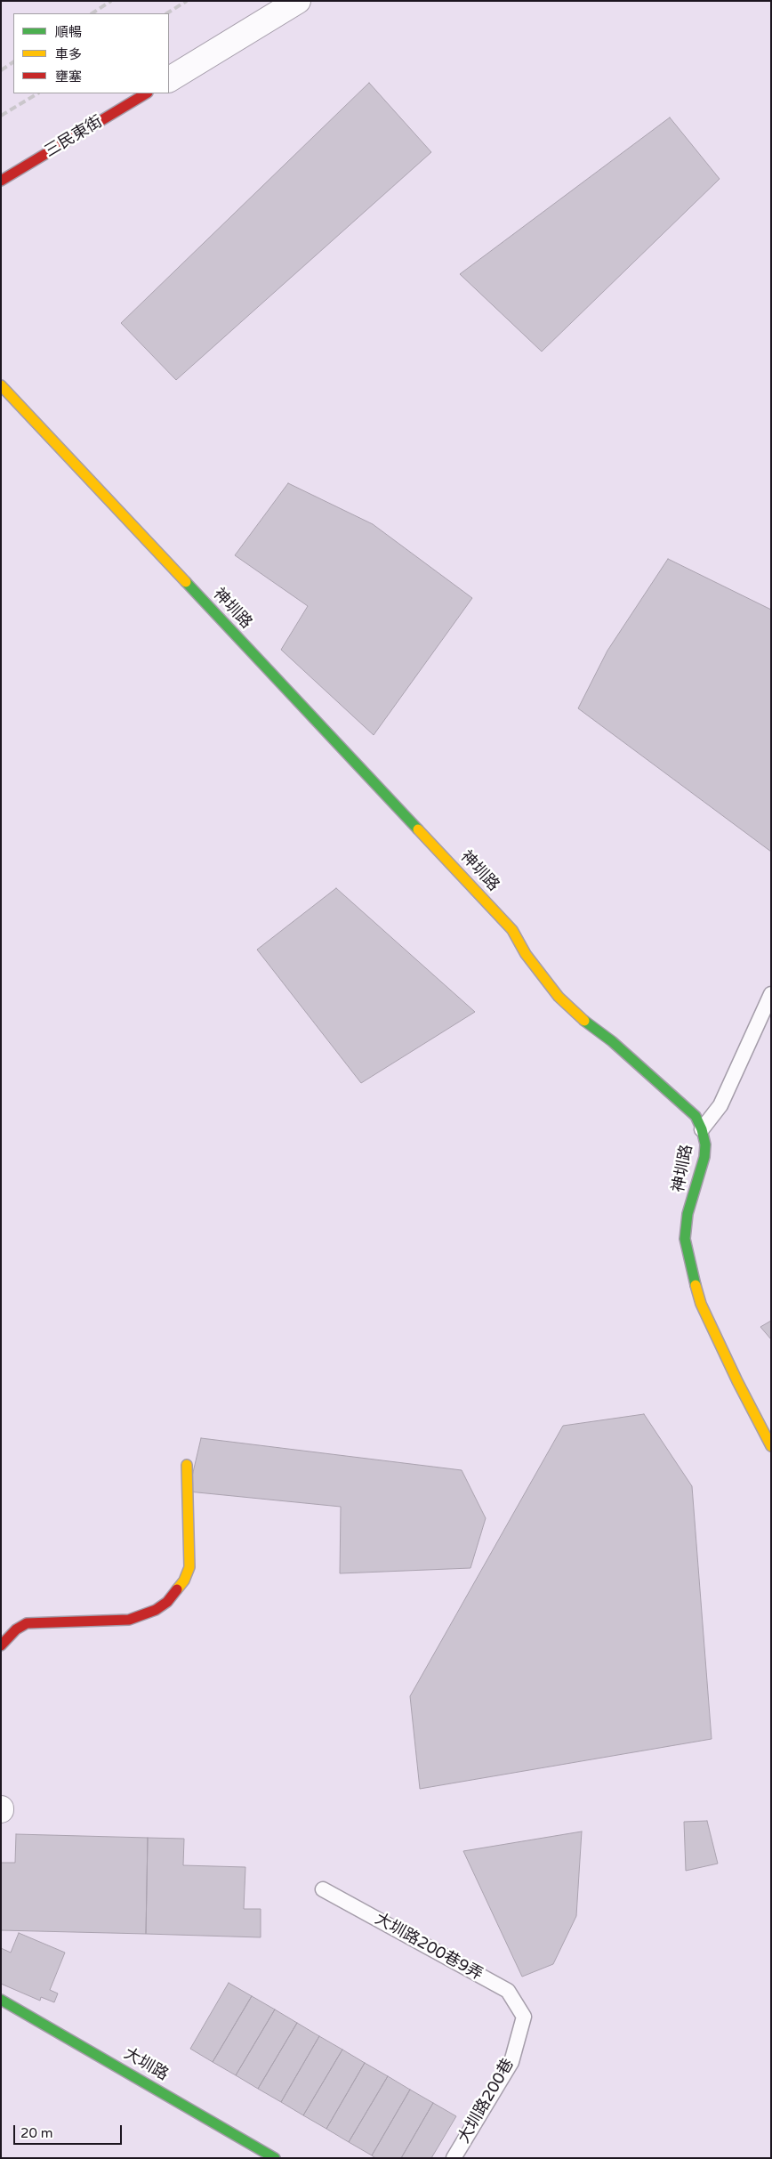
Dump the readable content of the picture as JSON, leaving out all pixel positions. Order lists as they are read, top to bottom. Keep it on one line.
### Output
{"streets":{"street":["三民東街","神圳路","大圳路"],"lane":["大圳路200巷9弄","大圳路200巷"]},"crossings":[["大圳路200巷9弄","大圳路200巷"]],"legend":["順暢","車多","壅塞"],"scale_bar":"20 m"}
